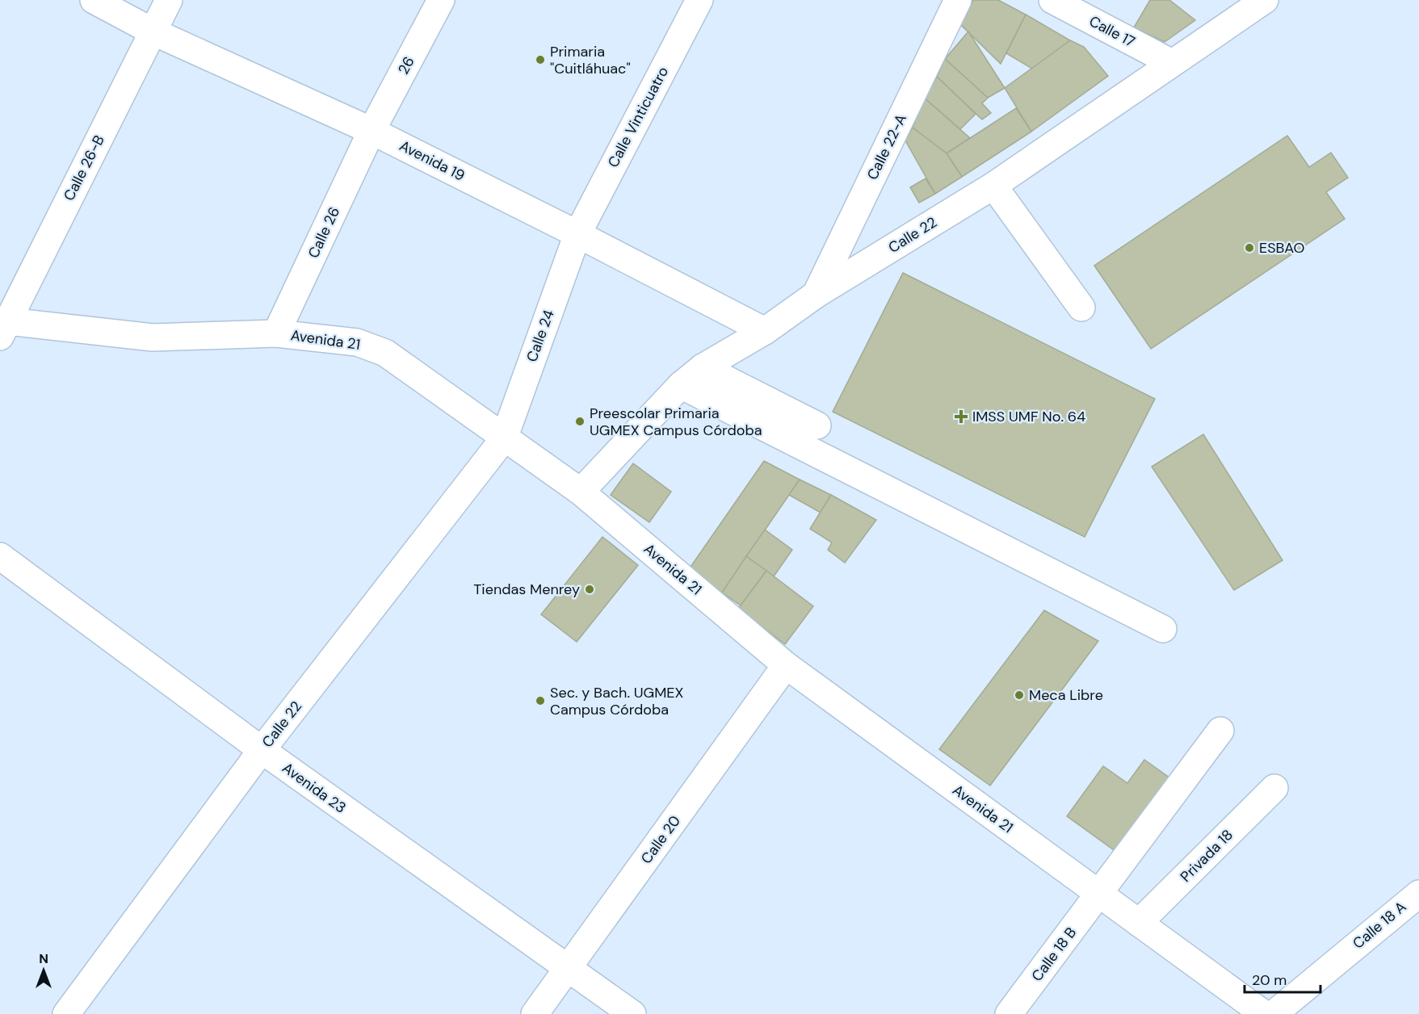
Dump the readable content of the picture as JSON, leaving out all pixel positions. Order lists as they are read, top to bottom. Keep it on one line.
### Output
{"streets":{"street":["Calle 17","26","Calle Vinticuatro","Calle 22-A","Avenida 19","Calle 26-B","Calle 26","Calle 22","Calle 24","Avenida 21","Avenida 23","Calle 20","Privada 18","Calle 18 A","Calle 18 B"]},"crossings":[["Calle 17","Calle 22"],["26","Avenida 19"],["26","Calle 26"],["Calle Vinticuatro","Avenida 19"],["Calle Vinticuatro","Calle 24"],["Calle 22-A","Calle 22"],["Avenida 19","Calle 26-B"],["Avenida 19","Calle 26"],["Avenida 19","Calle 22"],["Avenida 19","Calle 24"],["Calle 26-B","Avenida 21"],["Calle 26","Avenida 21"],["Calle 22","Calle 24"],["Calle 22","Avenida 21"],["Calle 22","Avenida 23"],["Calle 24","Avenida 21"],["Avenida 21","Calle 20"],["Avenida 21","Privada 18"],["Avenida 21","Calle 18 B"],["Avenida 23","Calle 20"]],"places":{"other":["Primaria \"Cuitláhuac\"","ESBAO","Preescolar Primaria UGMEX Campus Córdoba","Tiendas Menrey","Meca Libre","Sec. y Bach. UGMEX Campus Córdoba"],"health":["IMSS UMF No. 64"]},"scale_bar":"20 m","north":"top"}
